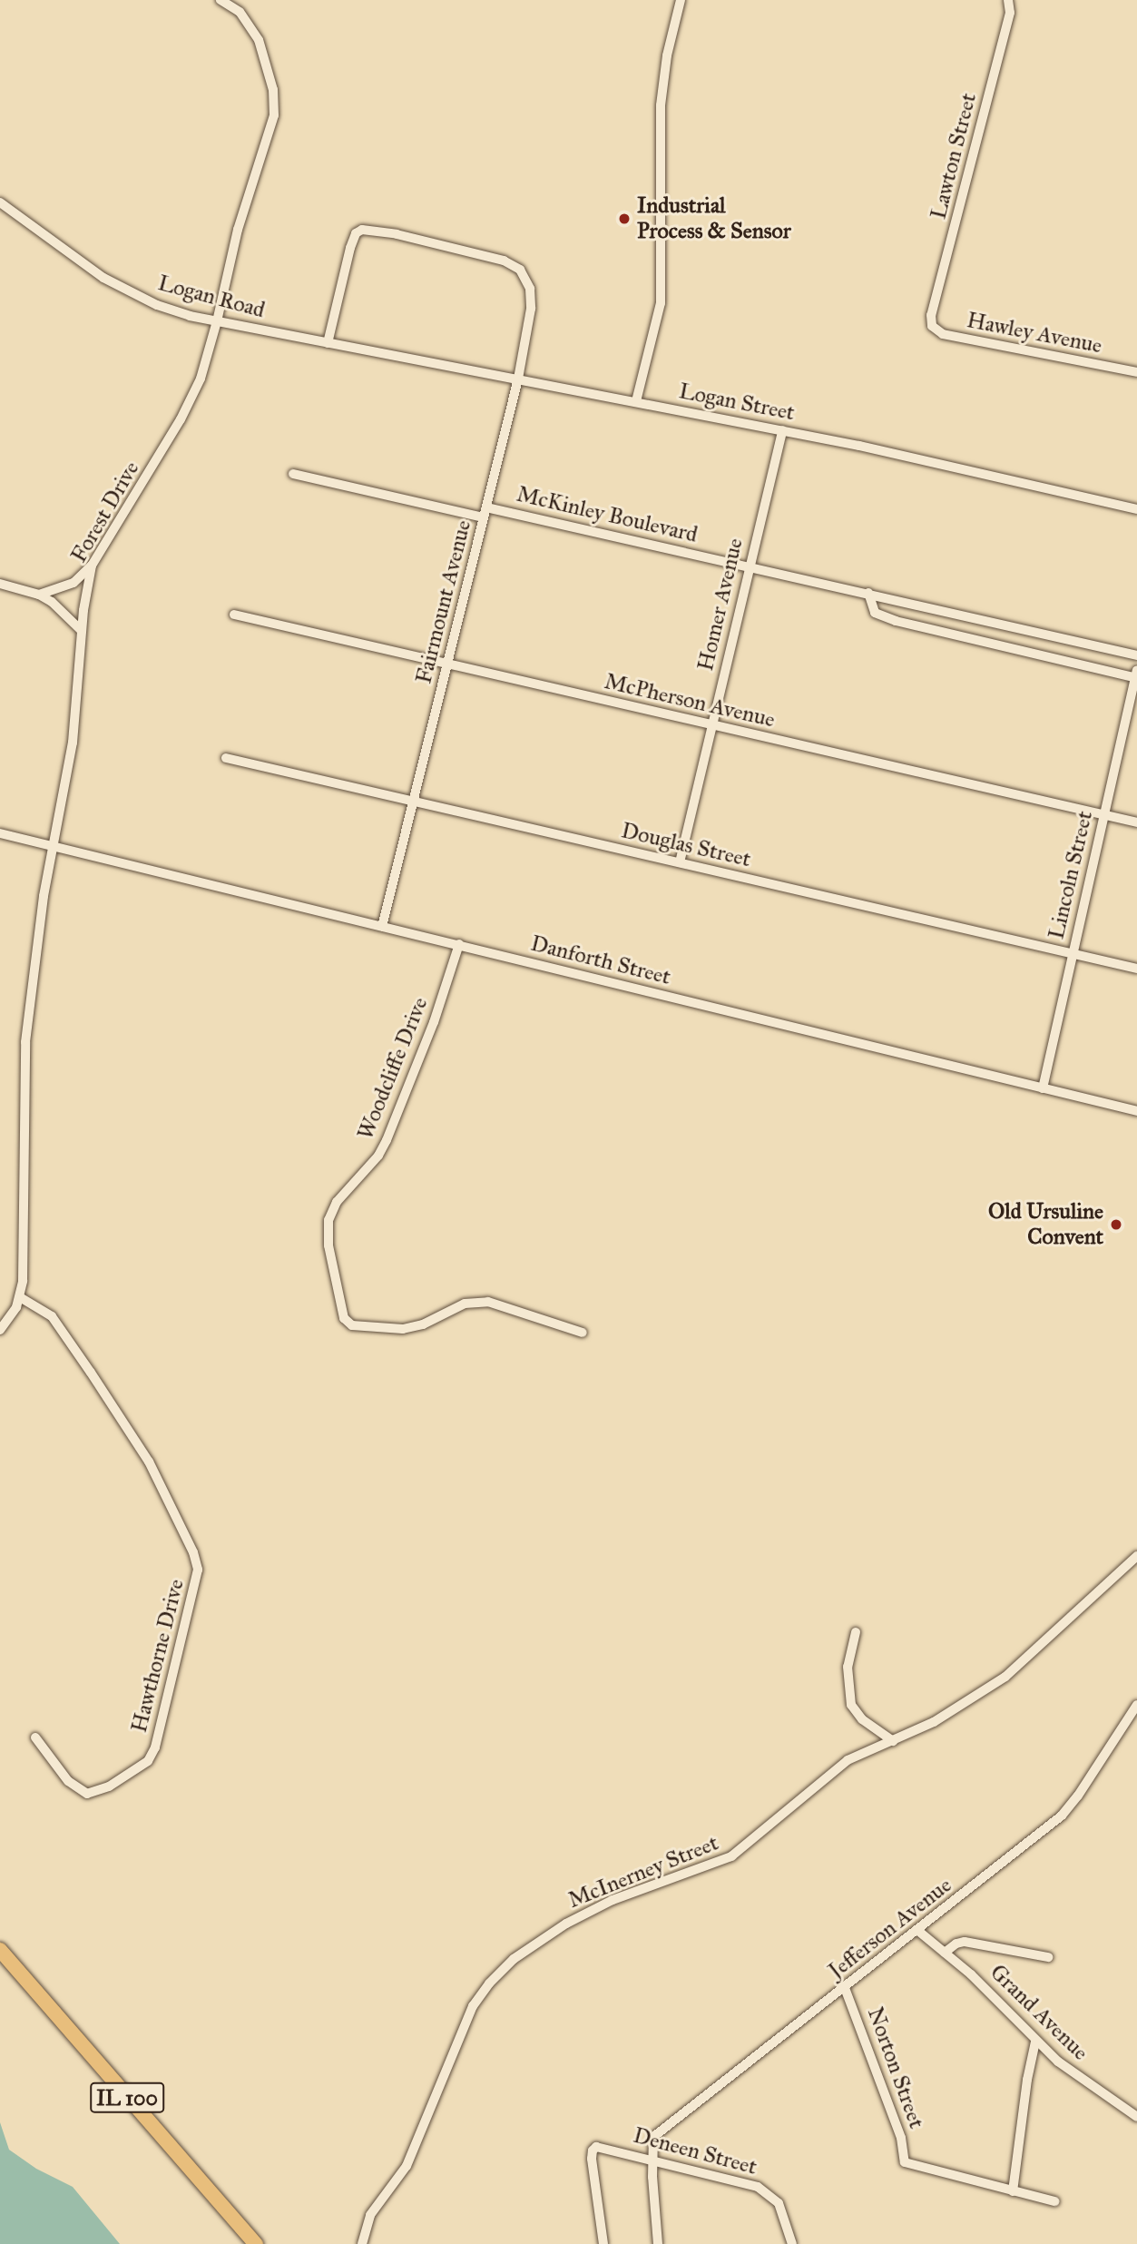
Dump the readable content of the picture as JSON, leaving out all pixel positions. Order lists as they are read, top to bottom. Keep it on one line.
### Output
{"streets":{"main road":["IL 100"],"street":["Lawton Street","Logan Road","Hawley Avenue","Logan Street","Forest Drive","McKinley Boulevard","Fairmount Avenue","Homer Avenue","McPherson Avenue","Douglas Street","Lincoln Street","Danforth Street","Woodcliffe Drive","Hawthorne Drive","McInerney Street","Jefferson Avenue","Grand Avenue","Norton Street","Deneen Street"]},"crossings":[["Lawton Street","Hawley Avenue"],["Logan Road","Logan Street"],["Logan Road","Forest Drive"],["Logan Road","Fairmount Avenue"],["Logan Street","Fairmount Avenue"],["Logan Street","Homer Avenue"],["Forest Drive","Danforth Street"],["Forest Drive","Hawthorne Drive"],["McKinley Boulevard","Fairmount Avenue"],["McKinley Boulevard","Homer Avenue"],["Fairmount Avenue","McPherson Avenue"],["Fairmount Avenue","Douglas Street"],["Fairmount Avenue","Danforth Street"],["Homer Avenue","McPherson Avenue"],["Homer Avenue","Douglas Street"],["McPherson Avenue","Lincoln Street"],["Douglas Street","Lincoln Street"],["Lincoln Street","Danforth Street"],["Danforth Street","Woodcliffe Drive"],["Jefferson Avenue","Grand Avenue"],["Jefferson Avenue","Norton Street"],["Jefferson Avenue","Deneen Street"]],"places":["Industrial Process & Sensor","Old Ursuline Convent"]}
